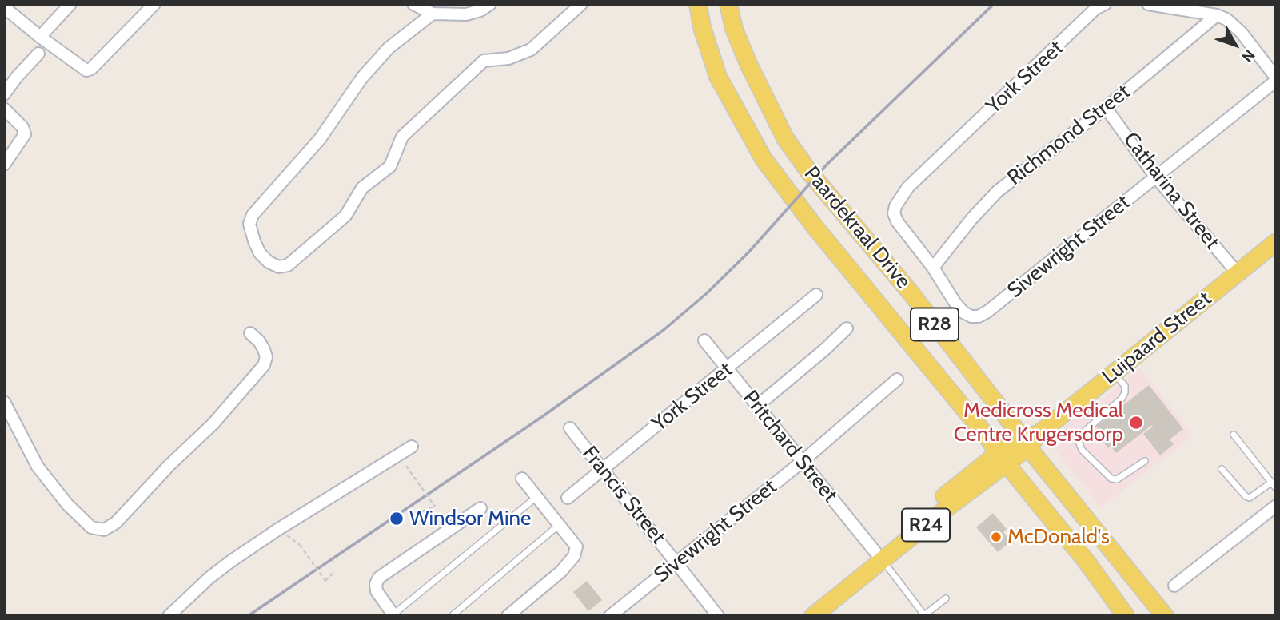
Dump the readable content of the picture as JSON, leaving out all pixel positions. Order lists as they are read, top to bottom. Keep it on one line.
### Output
{"streets":{"main road":["Paardekraal Drive","R28","Luipaard Street","R24"],"street":["York Street","Richmond Street","Catharina Street","Sivewright Street","Pritchard Street","Francis Street"]},"crossings":[["York Street","Sivewright Street"],["York Street","Pritchard Street"],["York Street","Francis Street"],["Richmond Street","Catharina Street"],["Richmond Street","Sivewright Street"],["Catharina Street","Sivewright Street"],["Catharina Street","Luipaard Street"],["Paardekraal Drive","Luipaard Street"],["Sivewright Street","Pritchard Street"],["Sivewright Street","Francis Street"],["Luipaard Street","Pritchard Street"]],"places":["Medicross Medical Centre Krugersdorp","Windsor Mine","McDonald's"],"north":"bottom right"}
